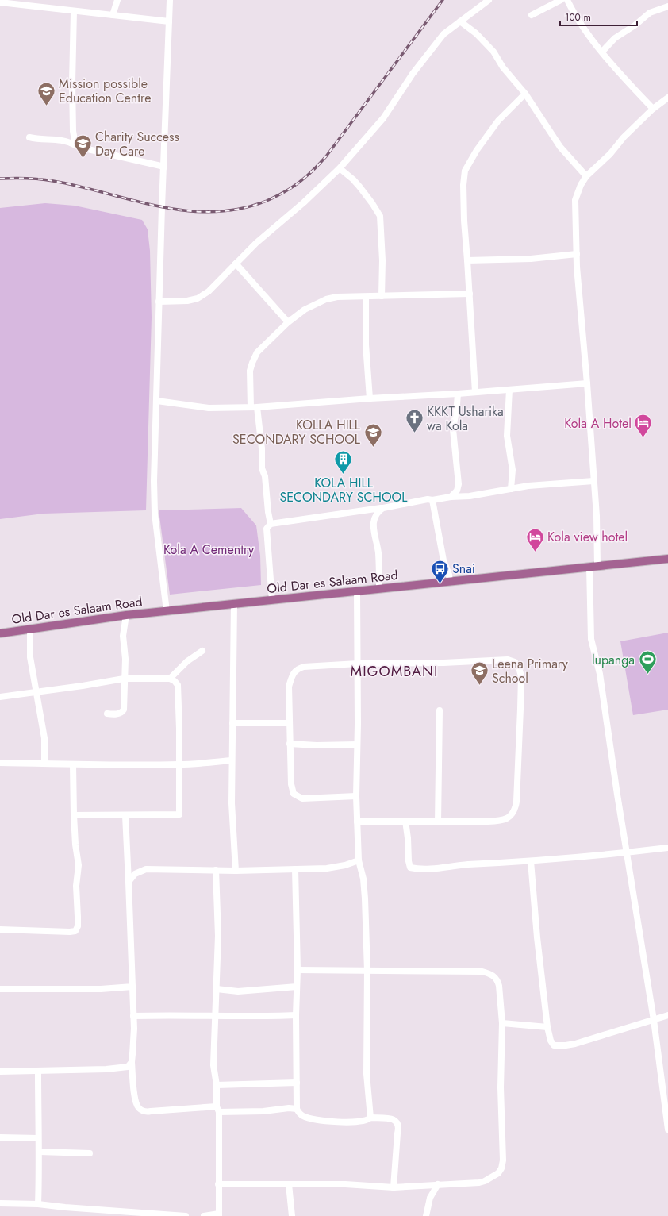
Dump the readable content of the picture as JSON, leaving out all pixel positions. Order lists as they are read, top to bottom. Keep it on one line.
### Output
{"streets":{"main road":["Old Dar es Salaam Road"]},"districts":["MIGOMBANI"],"parks":["Kola A Cementry"],"places":{"school or university":["Mission possible Education Centre","Charity Success Day Care","KOLLA HILL SECONDARY SCHOOL","Leena Primary School"],"church":["KKKT Usharika wa Kola"],"hotel":["Kola A Hotel","Kola view hotel"],"building":["KOLA HILL SECONDARY SCHOOL"],"bus stop":["Snai"],"sports":["lupanga"]},"scale_bar":"100 m"}
